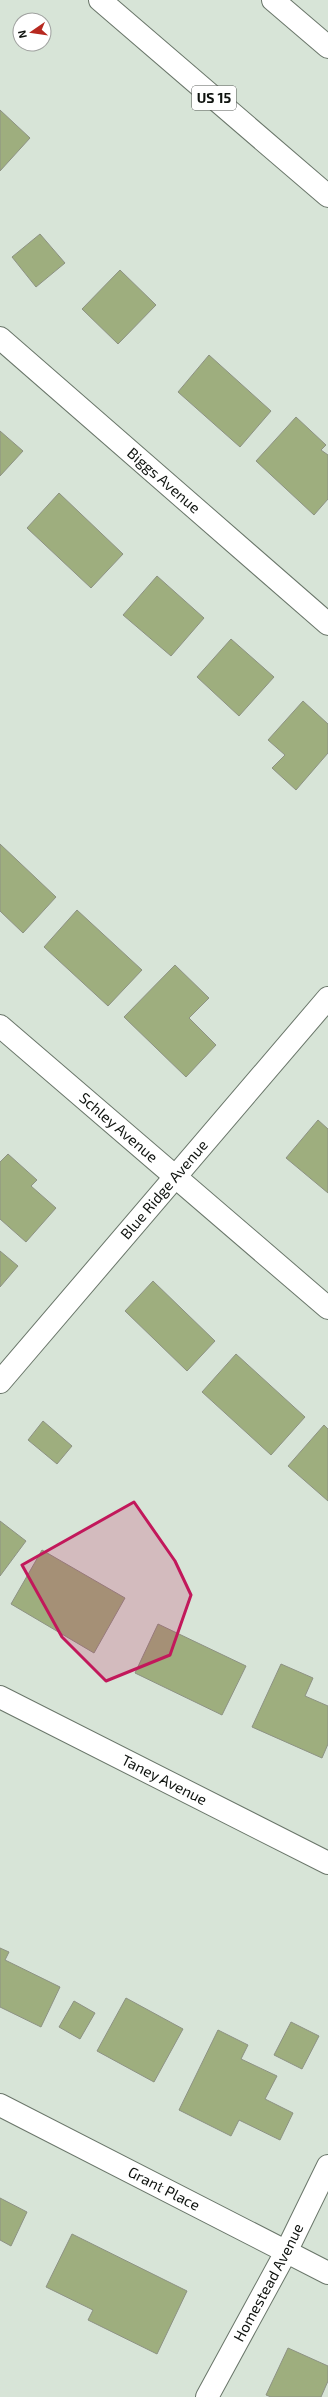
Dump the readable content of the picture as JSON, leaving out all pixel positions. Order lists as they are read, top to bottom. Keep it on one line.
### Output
{"streets":{"main road":["US 15","Biggs Avenue","Schley Avenue","Blue Ridge Avenue","Taney Avenue","Grant Place","Homestead Avenue"]},"crossings":[["Schley Avenue","Blue Ridge Avenue"],["Grant Place","Homestead Avenue"]],"north":"left"}
